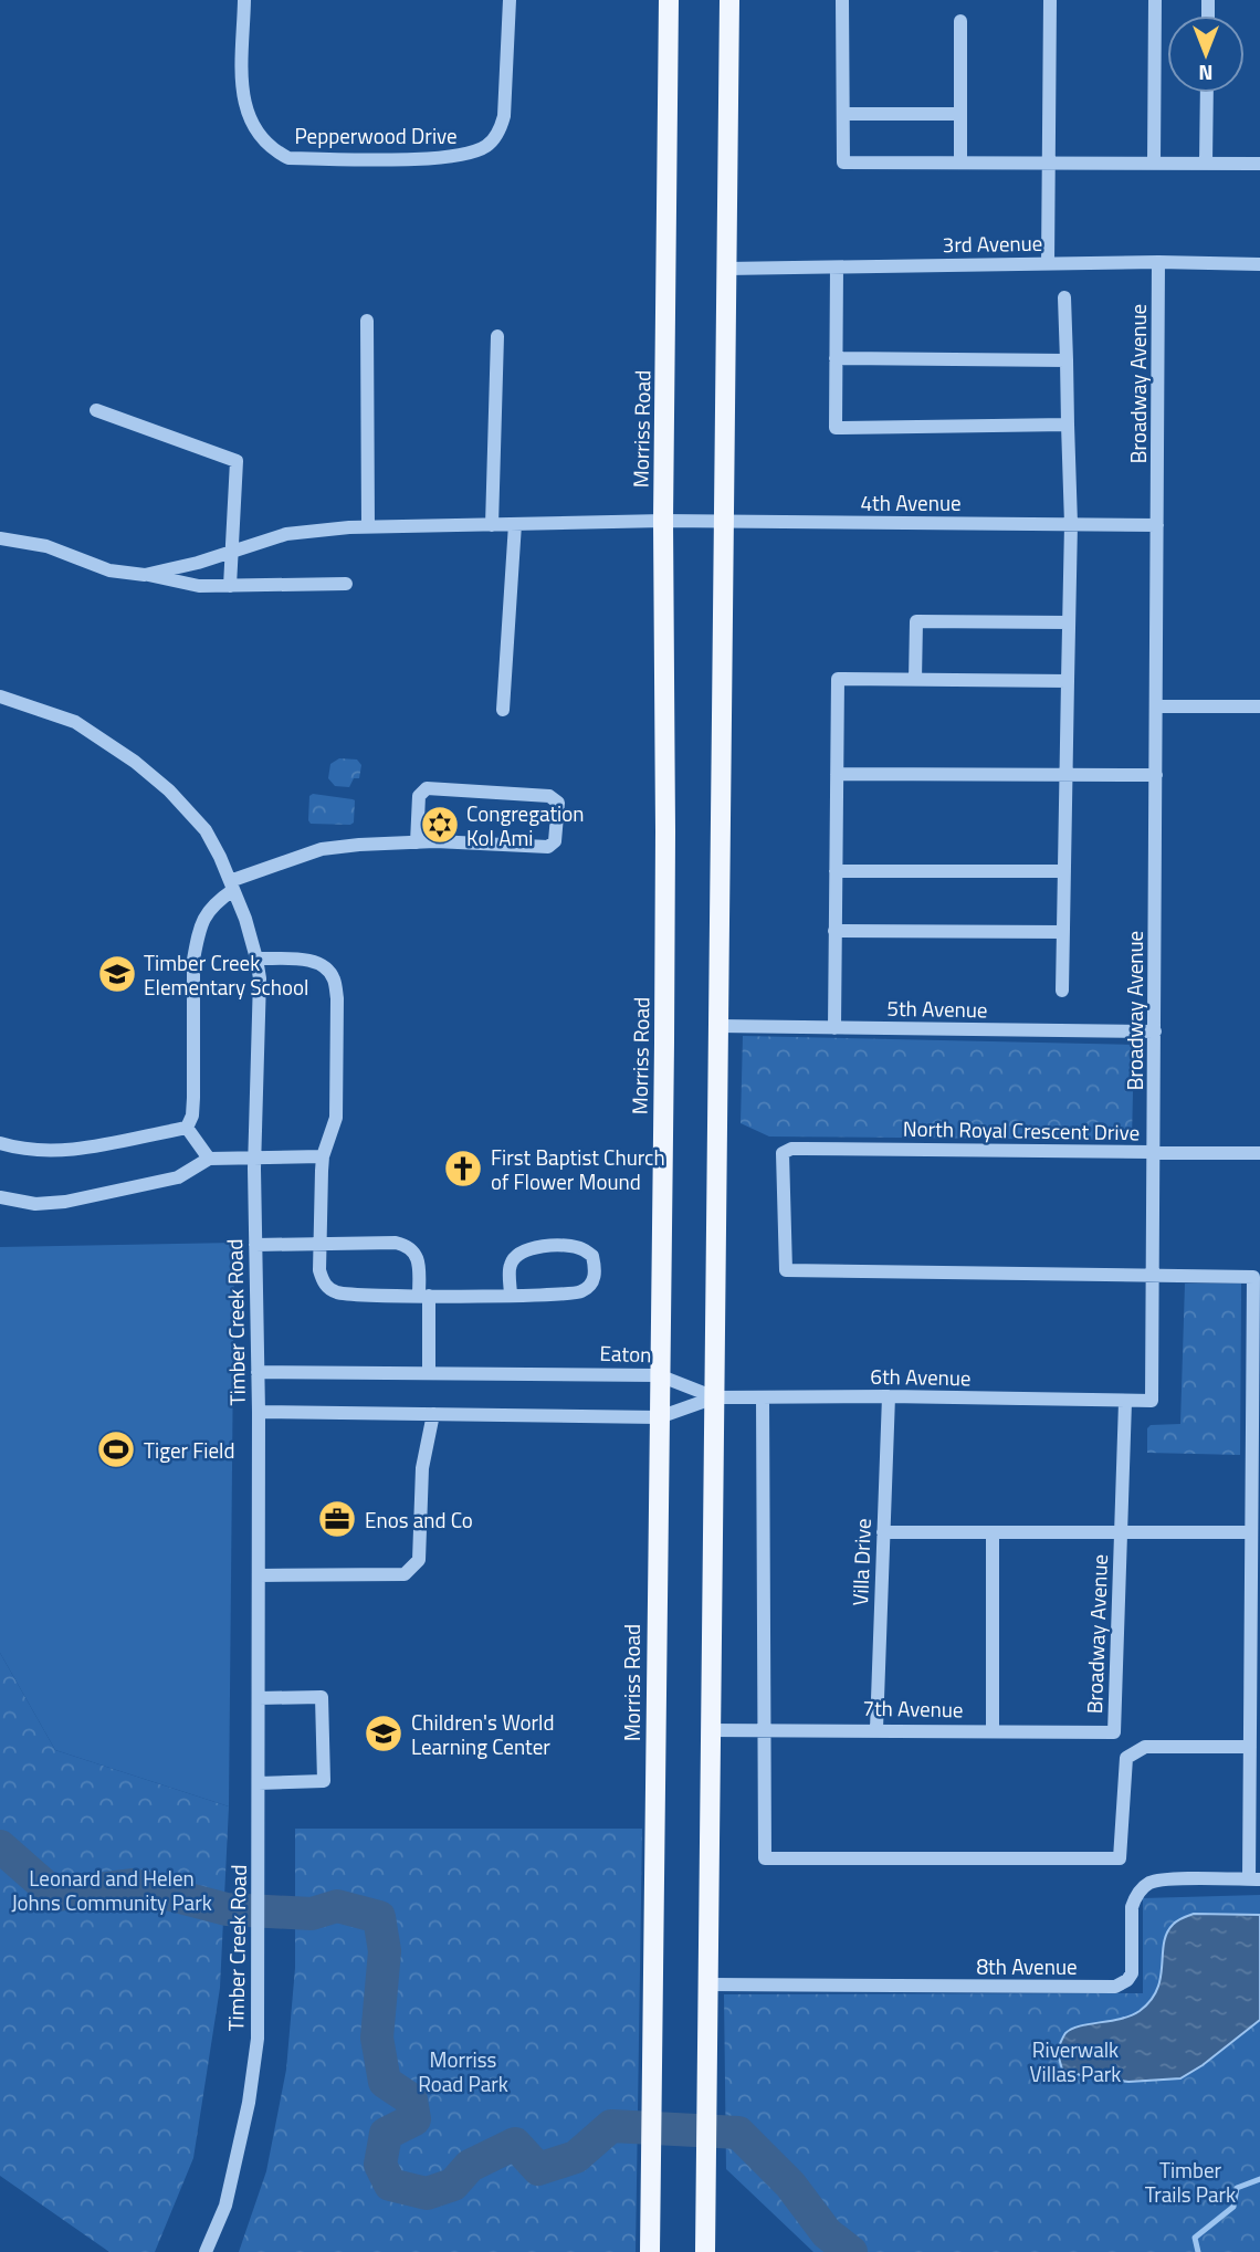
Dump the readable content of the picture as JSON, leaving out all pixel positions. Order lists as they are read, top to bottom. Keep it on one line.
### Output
{"streets":{"main road":["Morriss Road"],"street":["Pepperwood Drive","3rd Avenue","Broadway Avenue","4th Avenue","5th Avenue","North Royal Crescent Drive","Timber Creek Road","Eaton","6th Avenue","Villa Drive","7th Avenue","8th Avenue"]},"crossings":[["3rd Avenue","Broadway Avenue"],["Broadway Avenue","4th Avenue"],["Broadway Avenue","5th Avenue"],["Broadway Avenue","North Royal Crescent Drive"],["Broadway Avenue","6th Avenue"],["Broadway Avenue","7th Avenue"],["Morriss Road","4th Avenue"],["Morriss Road","Eaton"],["Timber Creek Road","Eaton"],["Eaton","6th Avenue"],["6th Avenue","Villa Drive"],["Villa Drive","7th Avenue"]],"parks":["Leonard and Helen Johns Community Park","Riverwalk Villas Park","Morriss Road Park","Timber Trails Park"],"places":{"synagogue":["Congregation Kol Ami"],"school or university":["Timber Creek Elementary School","Children's World Learning Center"],"church":["First Baptist Church of Flower Mound"],"sports":["Tiger Field"],"office":["Enos and Co"]},"north":"bottom"}
